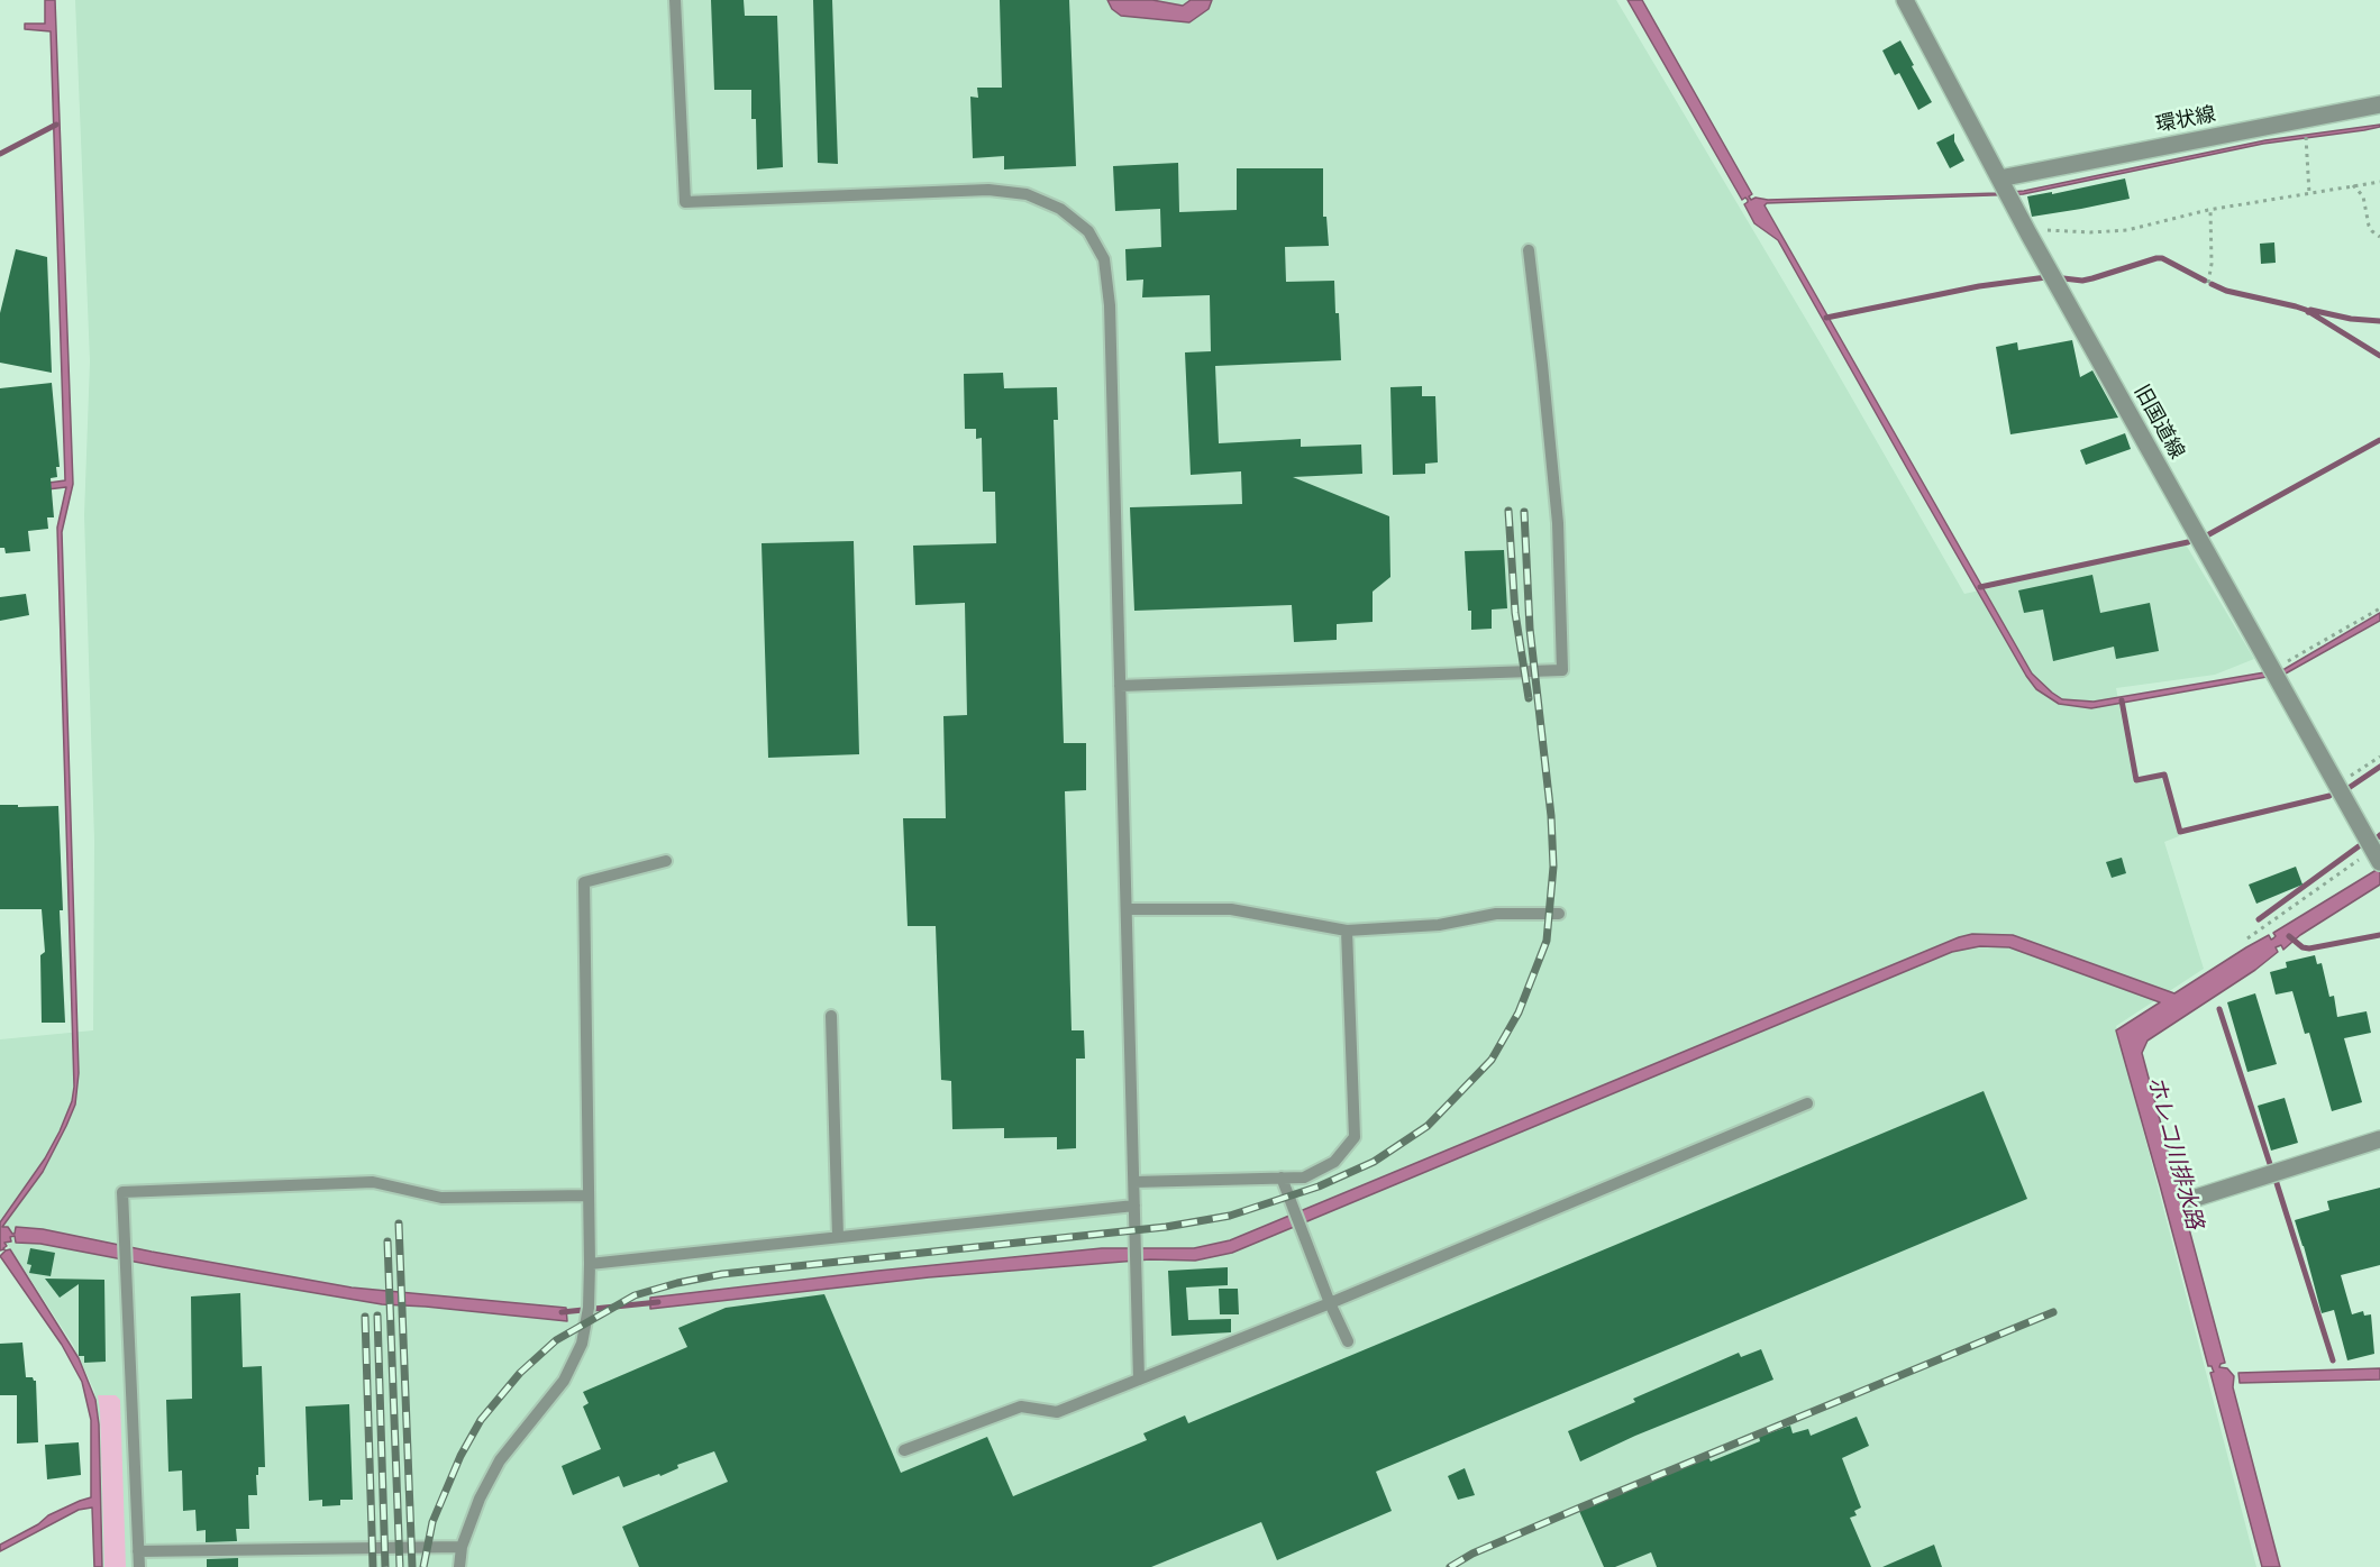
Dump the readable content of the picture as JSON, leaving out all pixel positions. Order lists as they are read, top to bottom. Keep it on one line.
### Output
{"streets":{"street":["環状線","旧国道線"]},"crossings":[["環状線","旧国道線"]],"water":["ホレコ川排水路"]}
